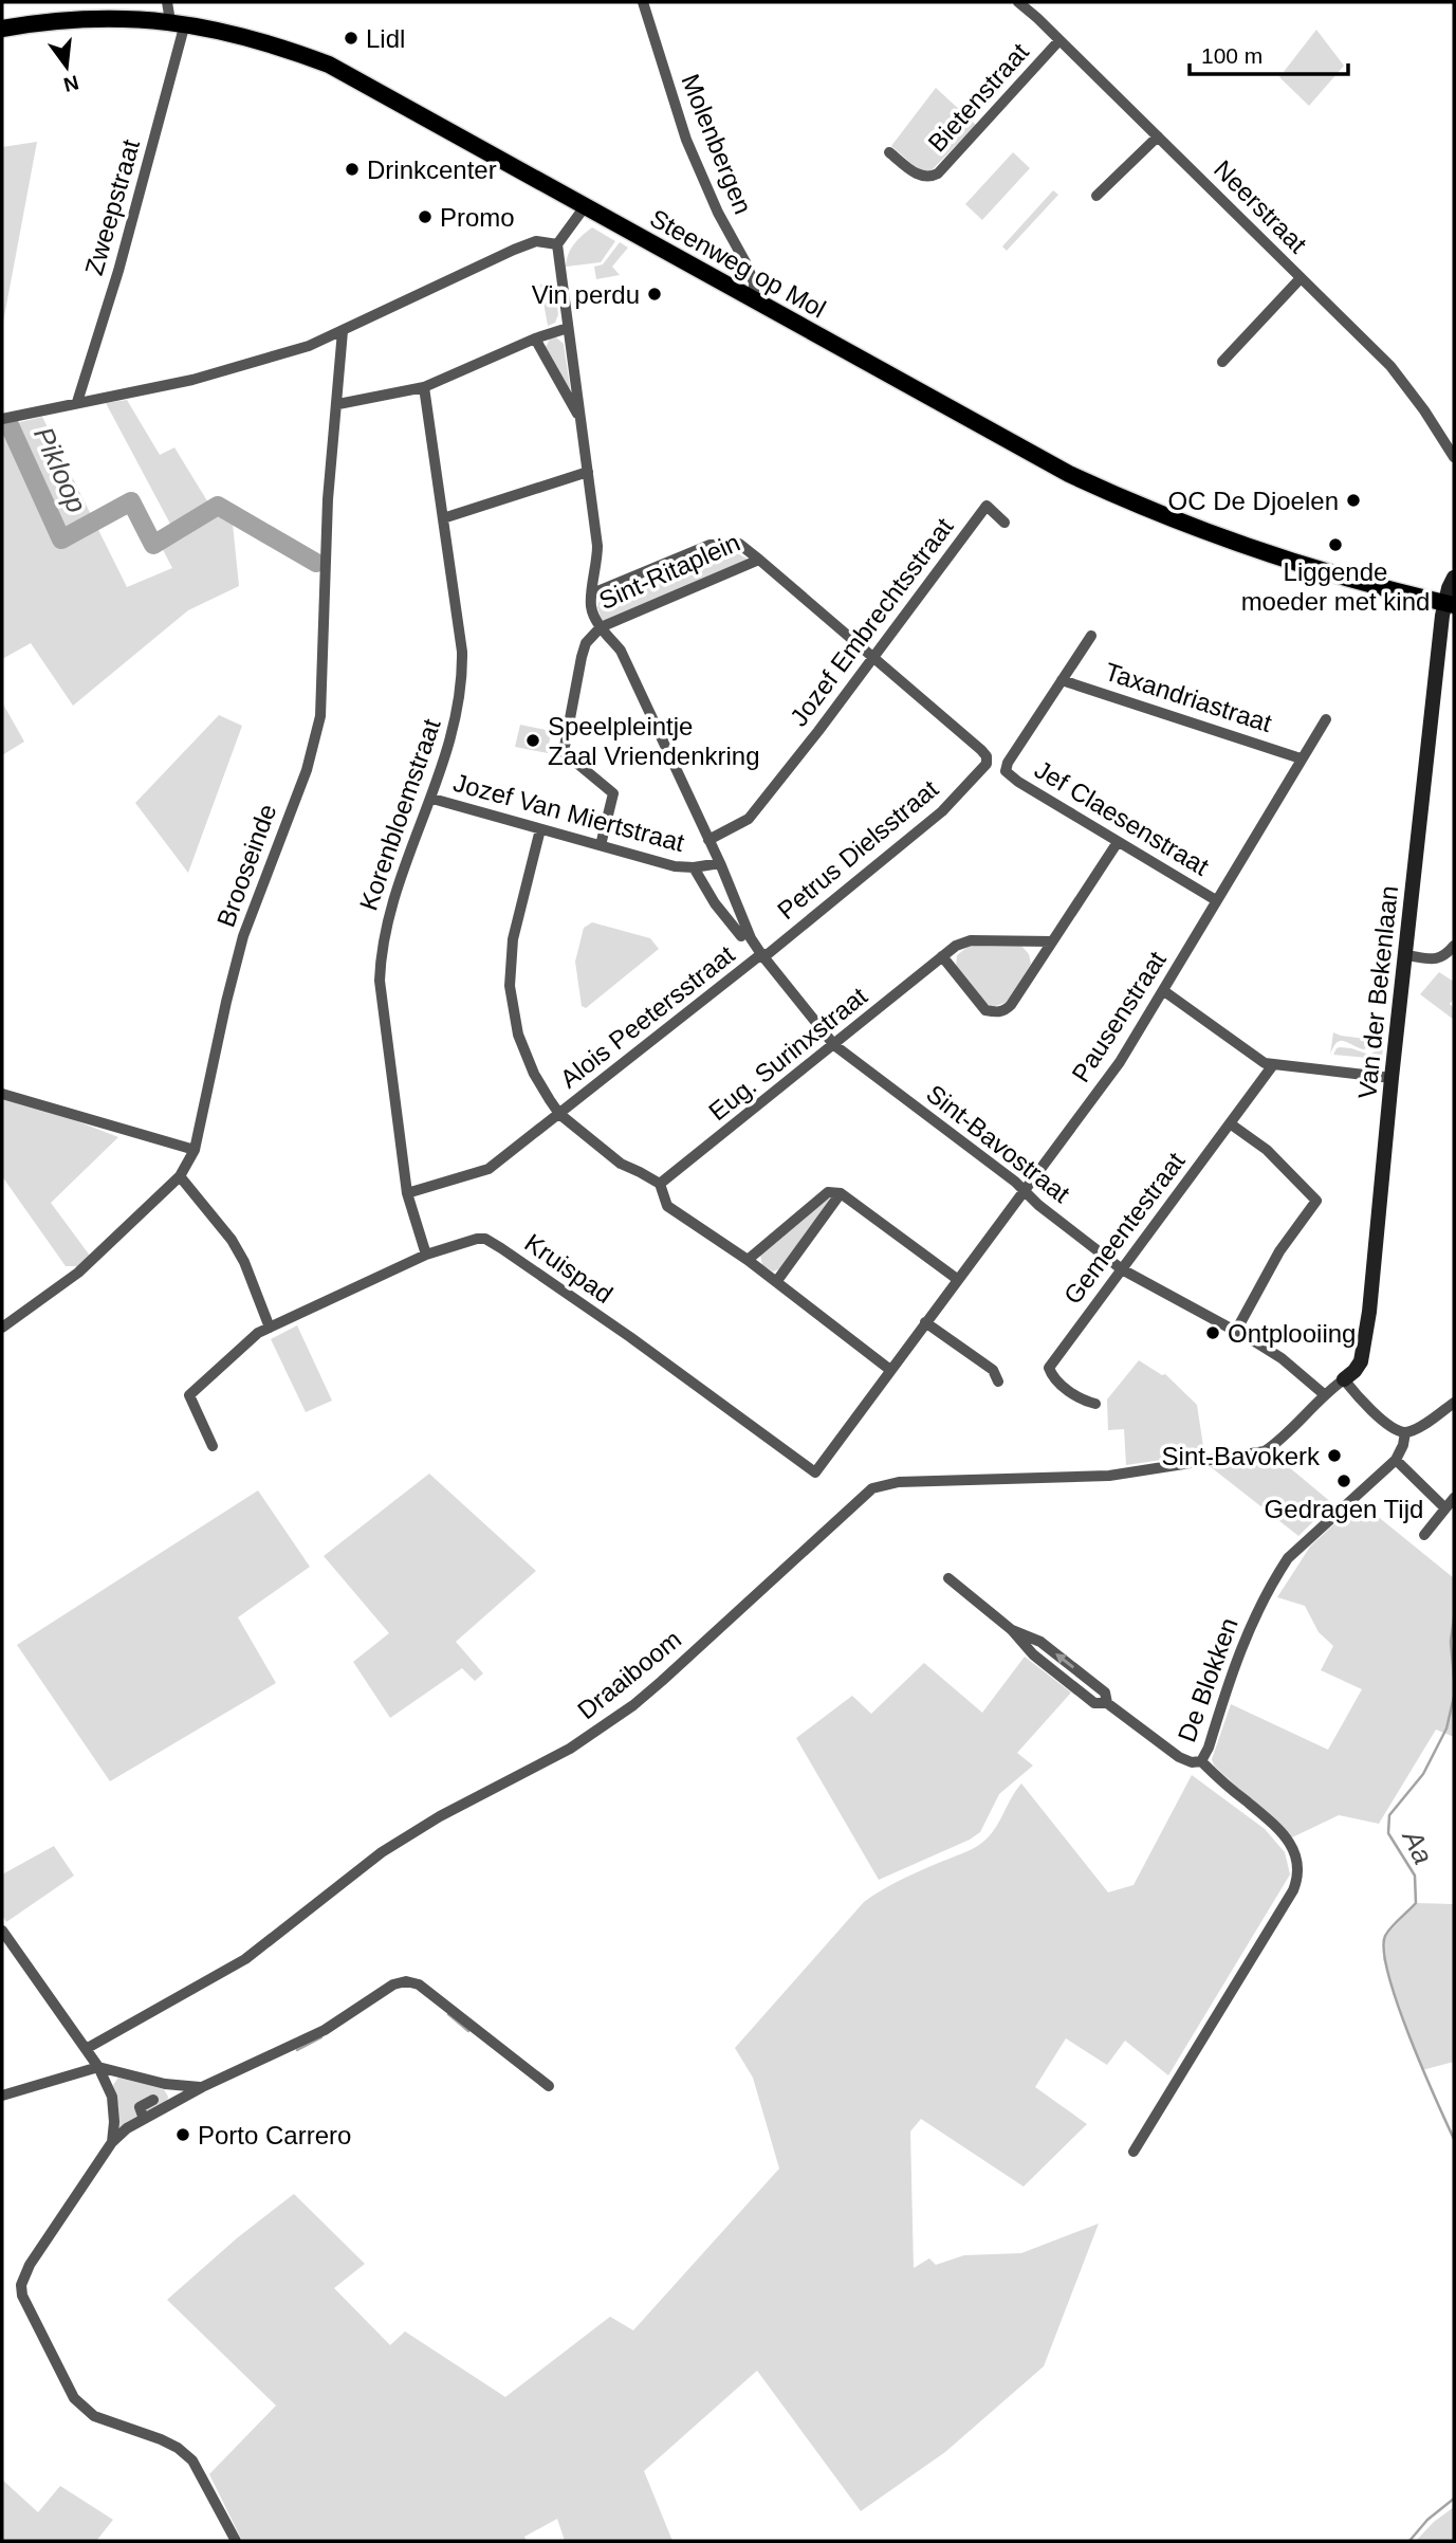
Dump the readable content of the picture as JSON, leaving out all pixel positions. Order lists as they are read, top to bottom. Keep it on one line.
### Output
{"streets":{"main road":["Steenweg op Mol"],"street":["Bietenstraat","Molenbergen","Neerstraat","Zweepstraat","Sint-Ritaplein","Jozef Embrechtsstraat","Taxandriastraat","Jozef Van Miertstraat","Korenbloemstraat","Jef Claesenstraat","Petrus Dielsstraat","Brooseinde","Van der Bekenlaan","Alois Peetersstraat","Pausenstraat","Eug. Surinxstraat","Sint-Bavostraat","Gemeentestraat","Kruispad","Draaiboom","De Blokken"]},"crossings":[["Bietenstraat","Neerstraat"],["Molenbergen","Steenweg op Mol"],["Zweepstraat","Steenweg op Mol"],["Steenweg op Mol","Van der Bekenlaan"],["Sint-Ritaplein","Sint-Bavostraat"],["Jozef Embrechtsstraat","Petrus Dielsstraat"],["Jozef Embrechtsstraat","Sint-Bavostraat"],["Taxandriastraat","Jef Claesenstraat"],["Taxandriastraat","Pausenstraat"],["Jozef Van Miertstraat","Korenbloemstraat"],["Jozef Van Miertstraat","Sint-Bavostraat"],["Korenbloemstraat","Alois Peetersstraat"],["Korenbloemstraat","Kruispad"],["Jef Claesenstraat","Pausenstraat"],["Petrus Dielsstraat","Alois Peetersstraat"],["Petrus Dielsstraat","Sint-Bavostraat"],["Van der Bekenlaan","Draaiboom"],["Alois Peetersstraat","Sint-Bavostraat"],["Pausenstraat","Sint-Bavostraat"],["Pausenstraat","Kruispad"],["Eug. Surinxstraat","Sint-Bavostraat"],["Sint-Bavostraat","Gemeentestraat"],["Sint-Bavostraat","Draaiboom"]],"water":["Pikloop","Aa"],"places":["Lidl","Drinkcenter","Promo","Vin perdu","OC De Djoelen","Liggende moeder met kind","Speelpleintje Zaal Vriendenkring","Ontplooiing","Sint-Bavokerk","Gedragen Tijd","Porto Carrero"],"scale_bar":"100 m","north":"bottom"}
